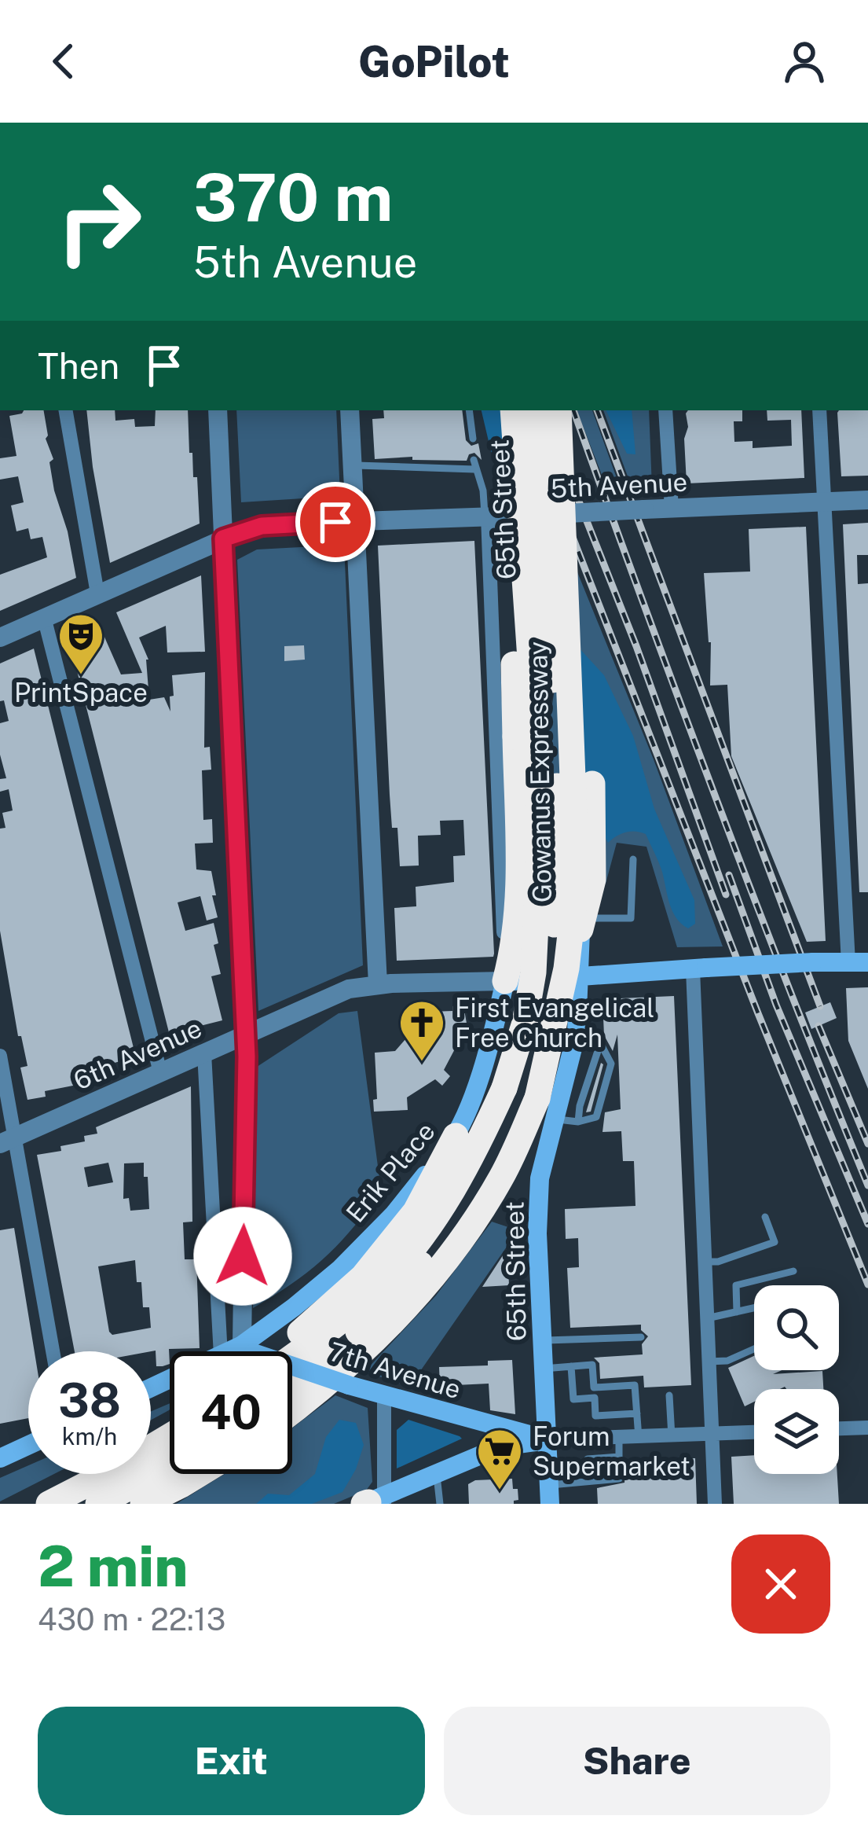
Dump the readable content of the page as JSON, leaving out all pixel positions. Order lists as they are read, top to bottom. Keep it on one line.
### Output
{"streets":{"highway":["Gowanus Expressway"],"main road":["65th Street","Erik Place","7th Avenue"],"street":["5th Avenue","6th Avenue"]},"crossings":[["5th Avenue","65th Street"],["65th Street","Gowanus Expressway"],["65th Street","6th Avenue"],["65th Street","Erik Place"],["65th Street","7th Avenue"],["6th Avenue","Erik Place"]],"places":{"theatre":["PrintSpace"],"church":["First Evangelical Free Church"],"supermarket":["Forum Supermarket"]},"page":{"header":"GoPilot","turn":["370 m","5th Avenue"],"then":"Then","speed":"38 km/h","limit":"40","heading":["2 min","430 m · 22:13"],"buttons":["Exit","Share"]}}
